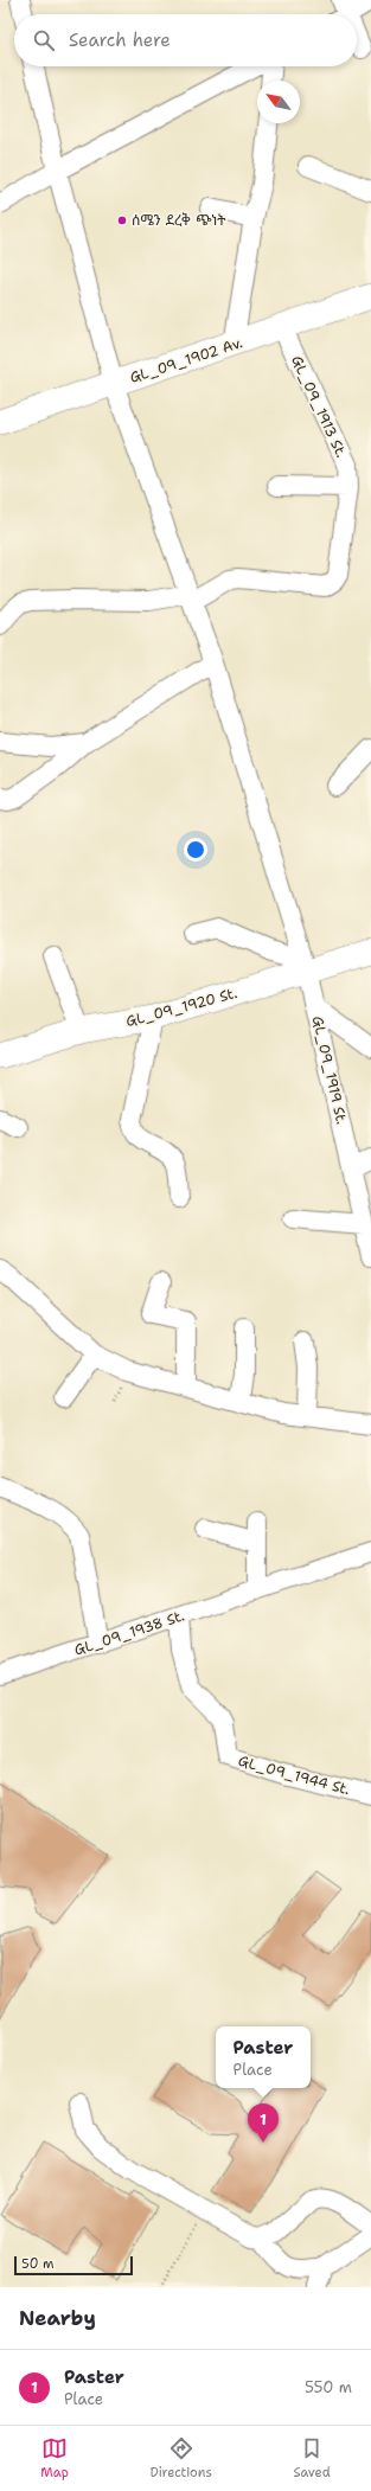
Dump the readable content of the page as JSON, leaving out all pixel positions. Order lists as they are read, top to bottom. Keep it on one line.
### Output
{"streets":{"main road":["GL_09_1902 Av.","GL_09_1920 St."],"street":["GL_09_1913 St.","GL_09_1919 St.","GL_09_1938 St.","GL_09_1944 St."]},"crossings":[["GL_09_1902 Av.","GL_09_1913 St."],["GL_09_1902 Av.","GL_09_1919 St."],["GL_09_1913 St.","GL_09_1919 St."],["GL_09_1920 St.","GL_09_1919 St."],["GL_09_1938 St.","GL_09_1944 St."]],"places":["ሰሜን ደረቅ ጭነት"],"scale_bar":"50 m","north":"top left","page":{"search":"Search here","popup":["Paster","Place"],"pins":"1","scale":"50 m","heading":"Nearby","list":[{"mark":"1","name":"Paster","note":"Place","value":"550 m"}],"nav":["Map","Directions","Saved"]}}
